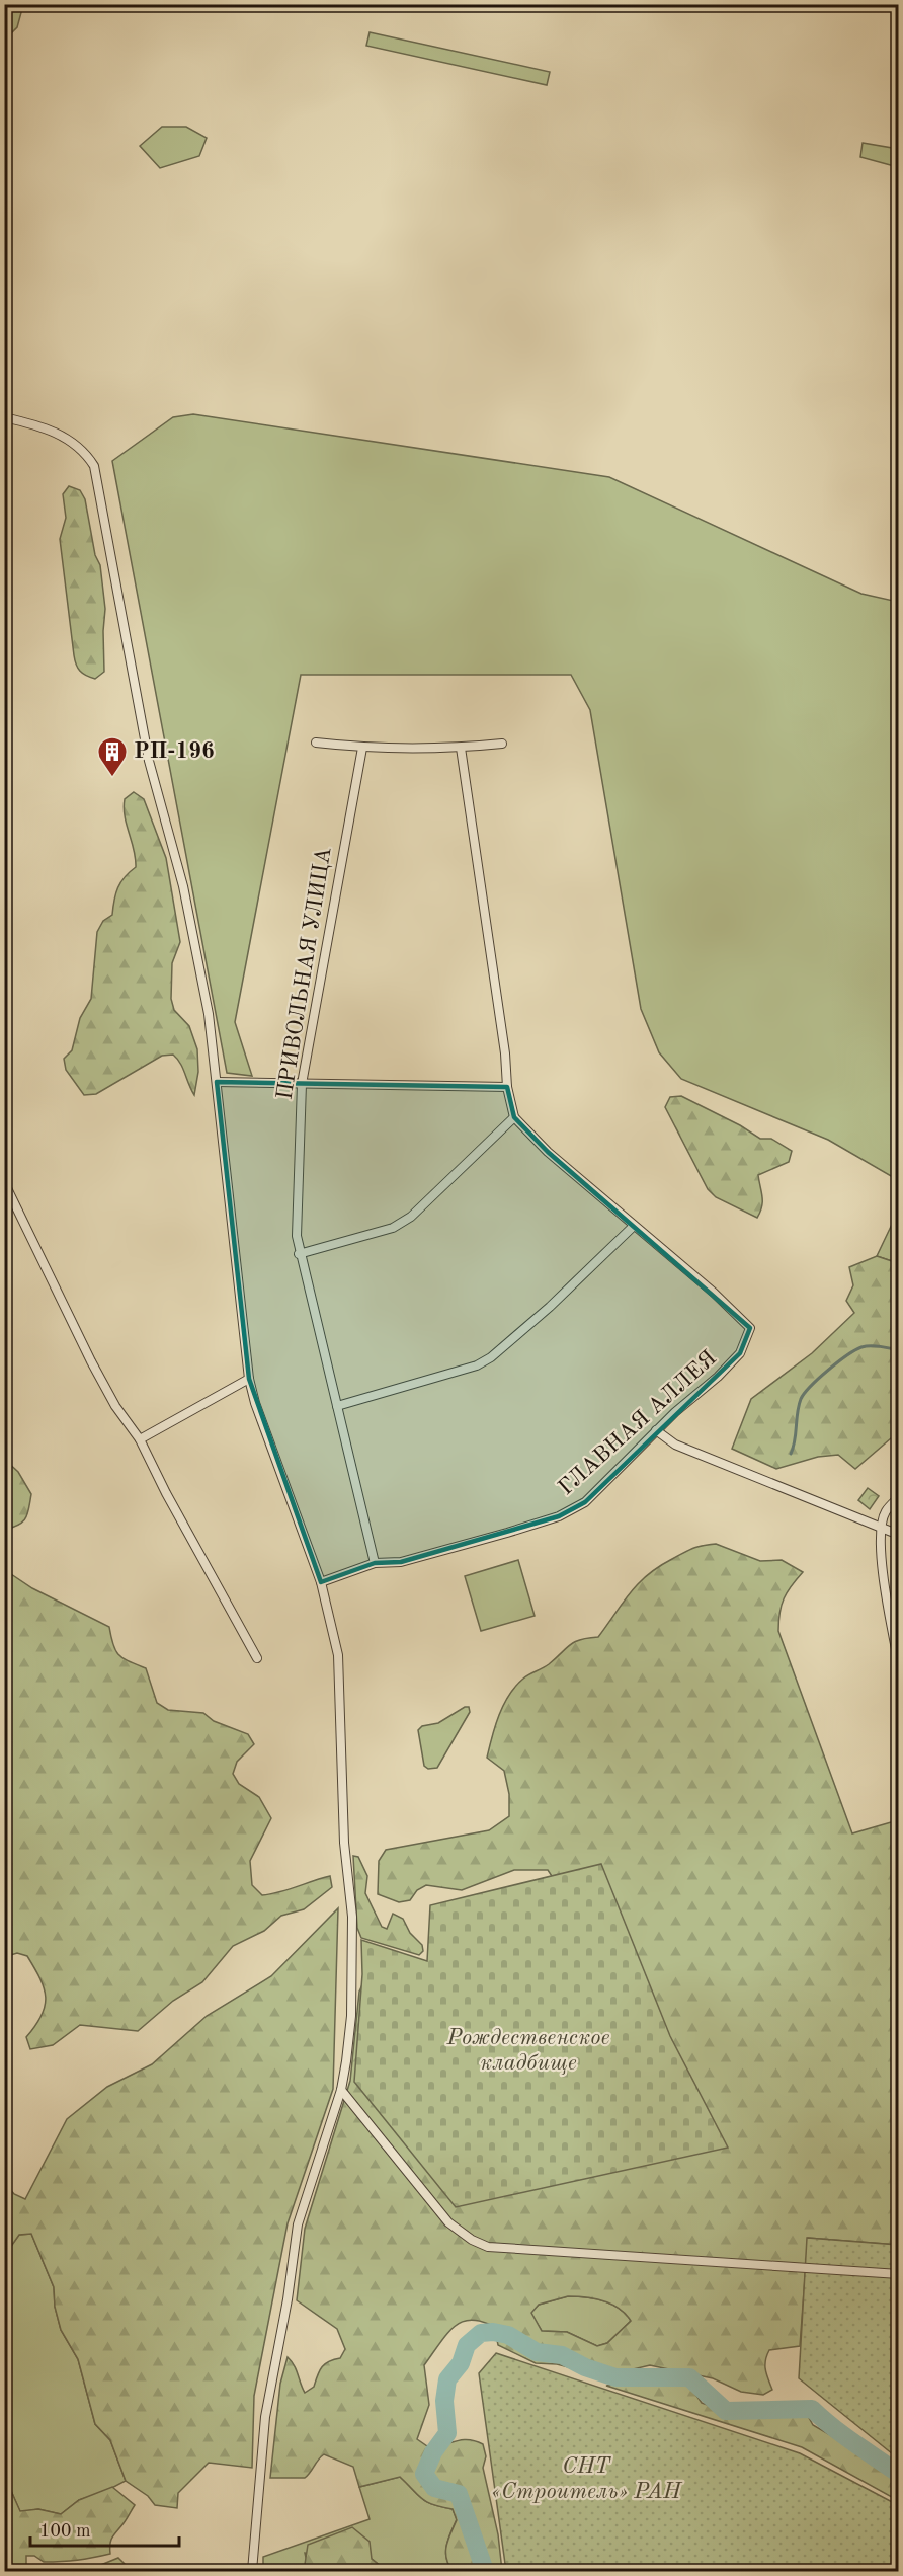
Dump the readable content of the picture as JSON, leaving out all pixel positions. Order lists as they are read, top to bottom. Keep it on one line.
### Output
{"streets":{"street":["ПРИВОЛЬНАЯ УЛИЦА","ГЛАВНАЯ АЛЛЕЯ"]},"crossings":[["ПРИВОЛЬНАЯ УЛИЦА","ГЛАВНАЯ АЛЛЕЯ"]],"parks":["Рождественское кладбище","СНТ «Строитель» РАН"],"places":{"building":["РП-196"]},"scale_bar":"100 m"}
